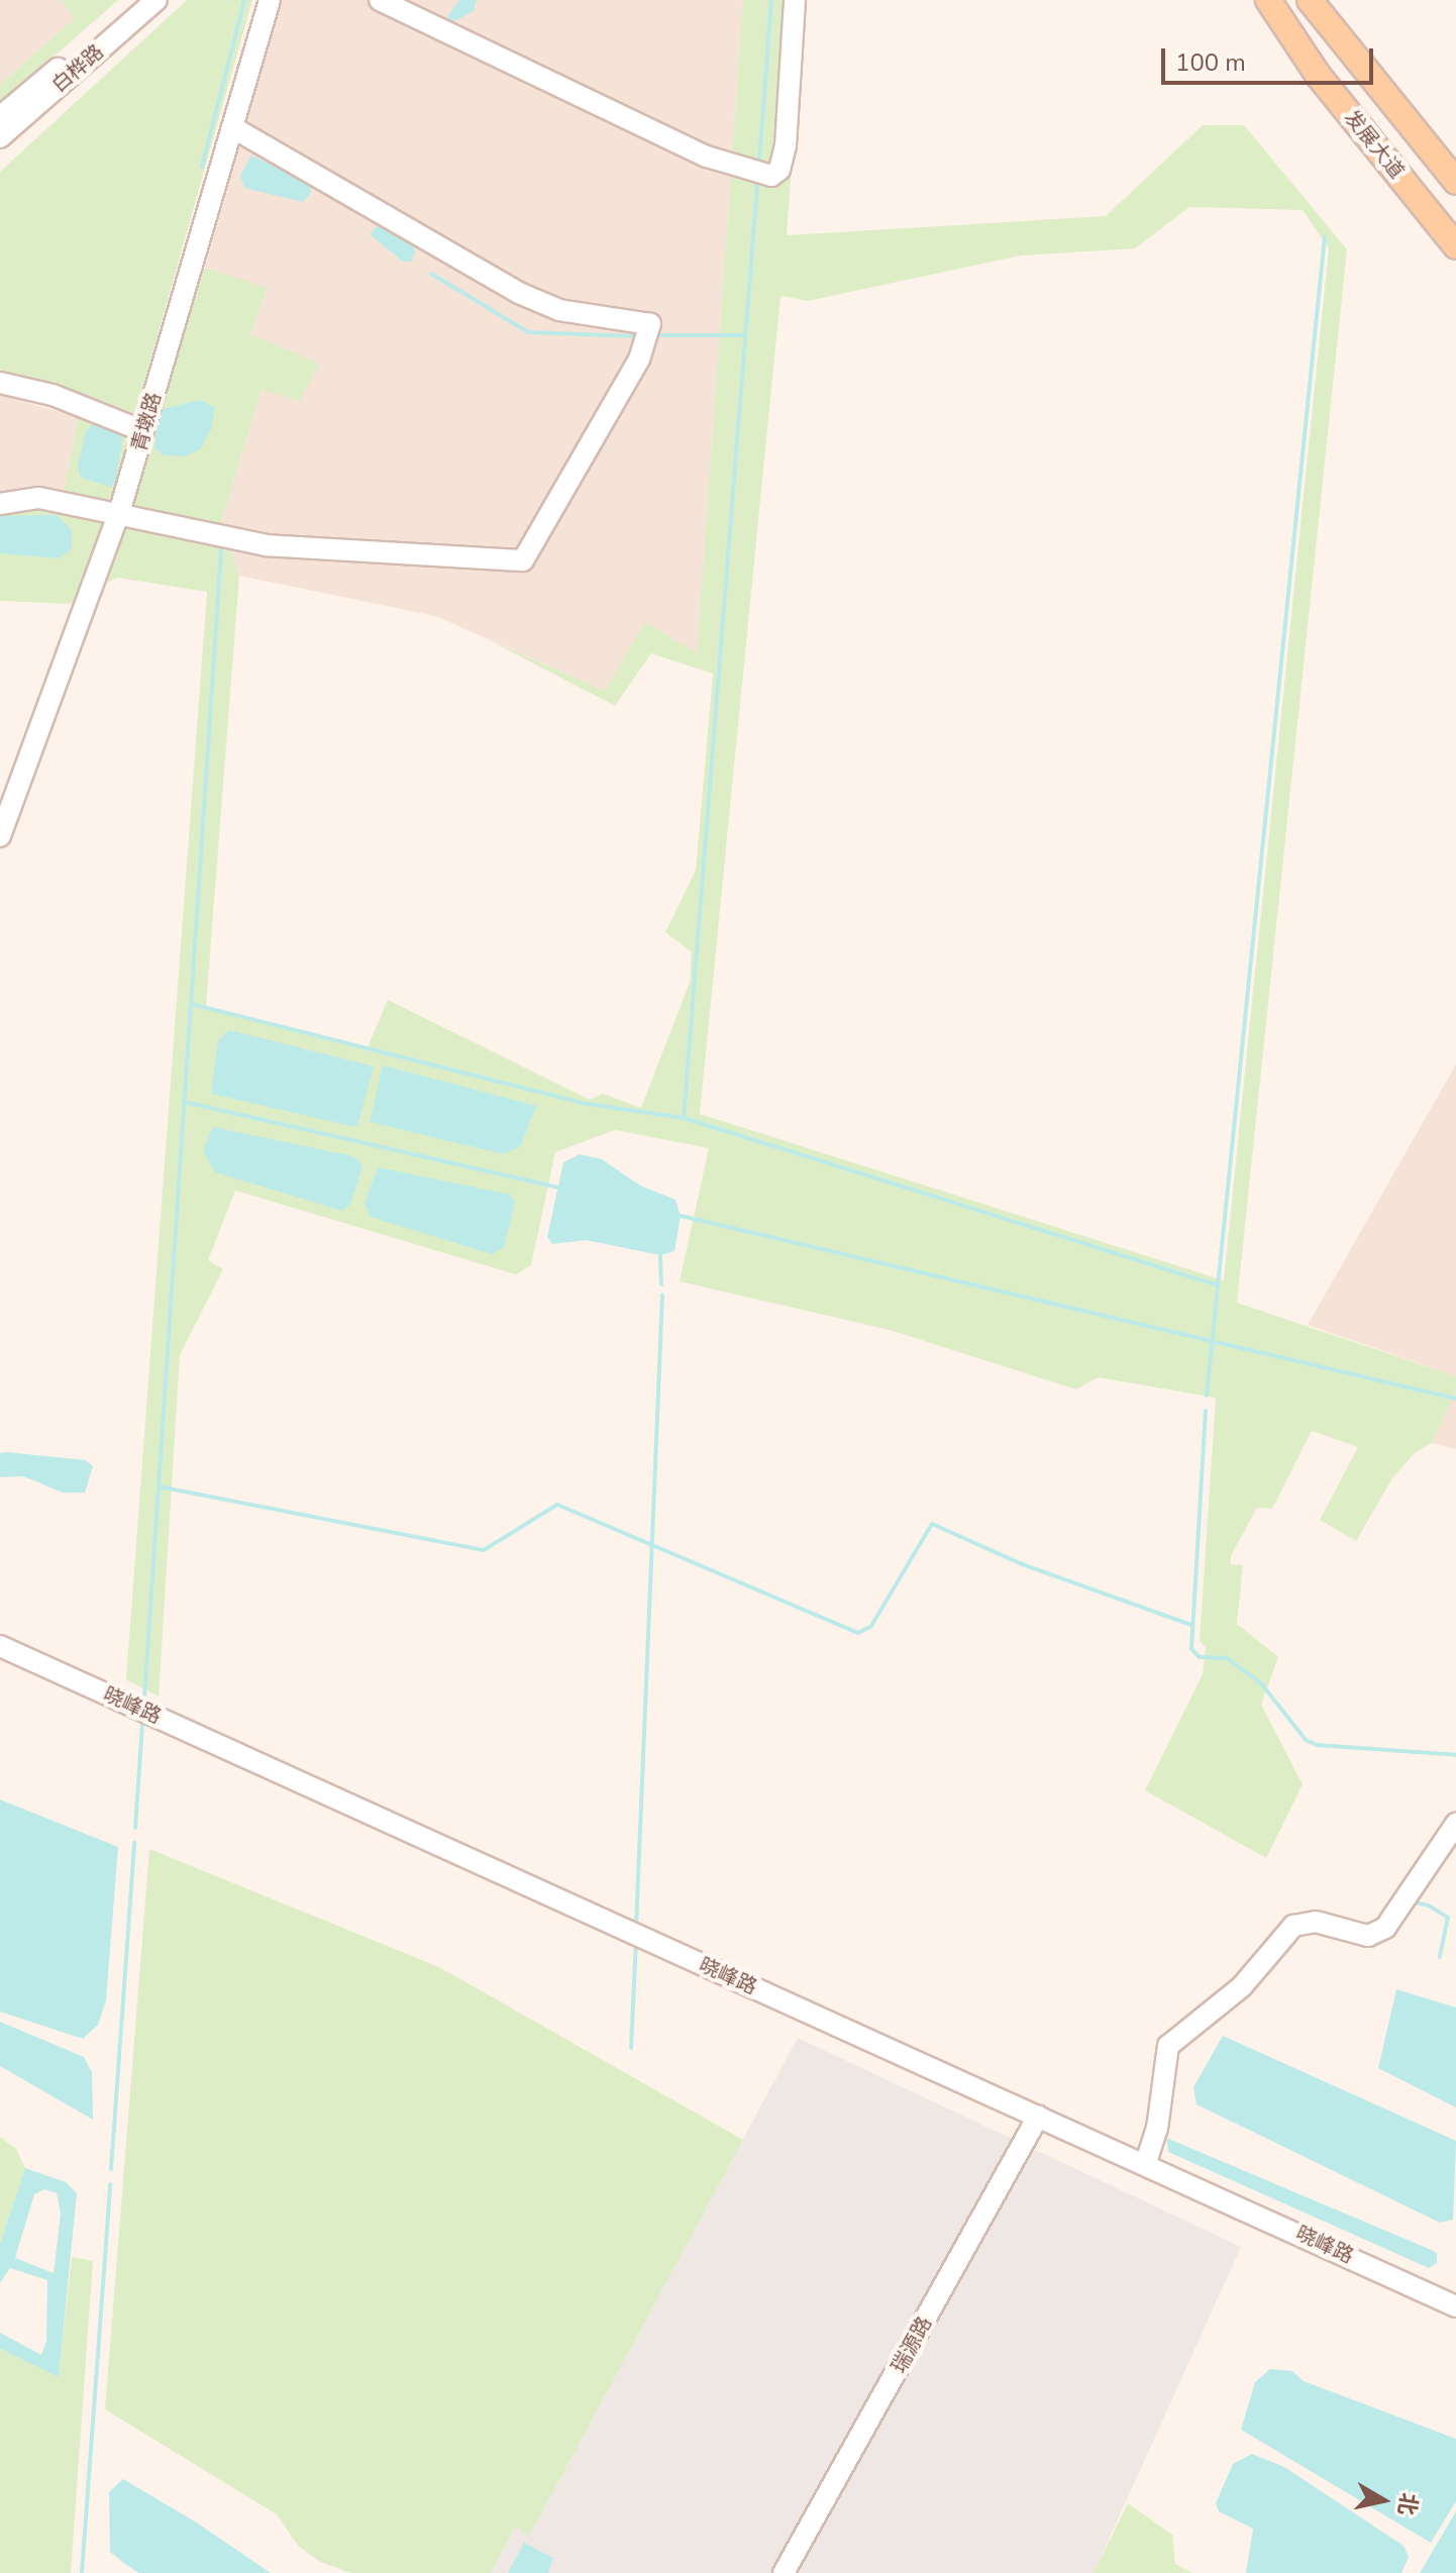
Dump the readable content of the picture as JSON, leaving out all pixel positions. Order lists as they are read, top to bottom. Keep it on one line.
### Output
{"streets":{"main road":["发展大道"],"street":["白桦路","青墩路","晓峰路","瑞源路"]},"crossings":[["晓峰路","瑞源路"]],"scale_bar":"100 m","north":"right"}
